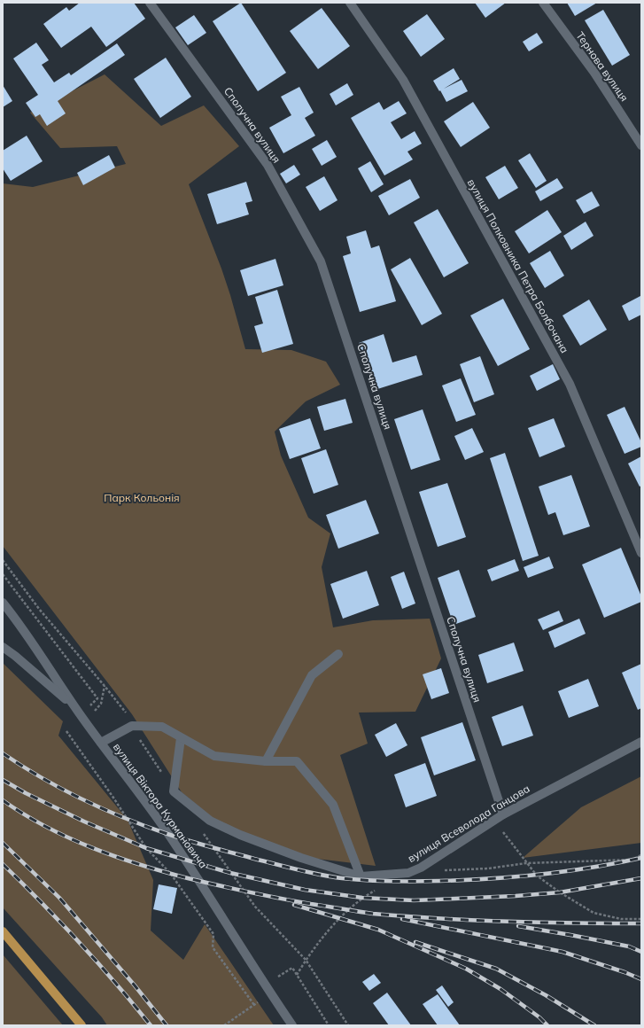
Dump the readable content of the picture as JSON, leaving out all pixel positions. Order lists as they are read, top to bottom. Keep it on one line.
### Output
{"streets":{"street":["Тернова вулиця","Сполучна вулиця","вулиця Полковника Петра Болбочана","вулиця Віктора Курмановича","вулиця Всеволода Ганцова"]},"crossings":[["Сполучна вулиця","вулиця Всеволода Ганцова"]],"parks":["Парк Кольонія"]}
